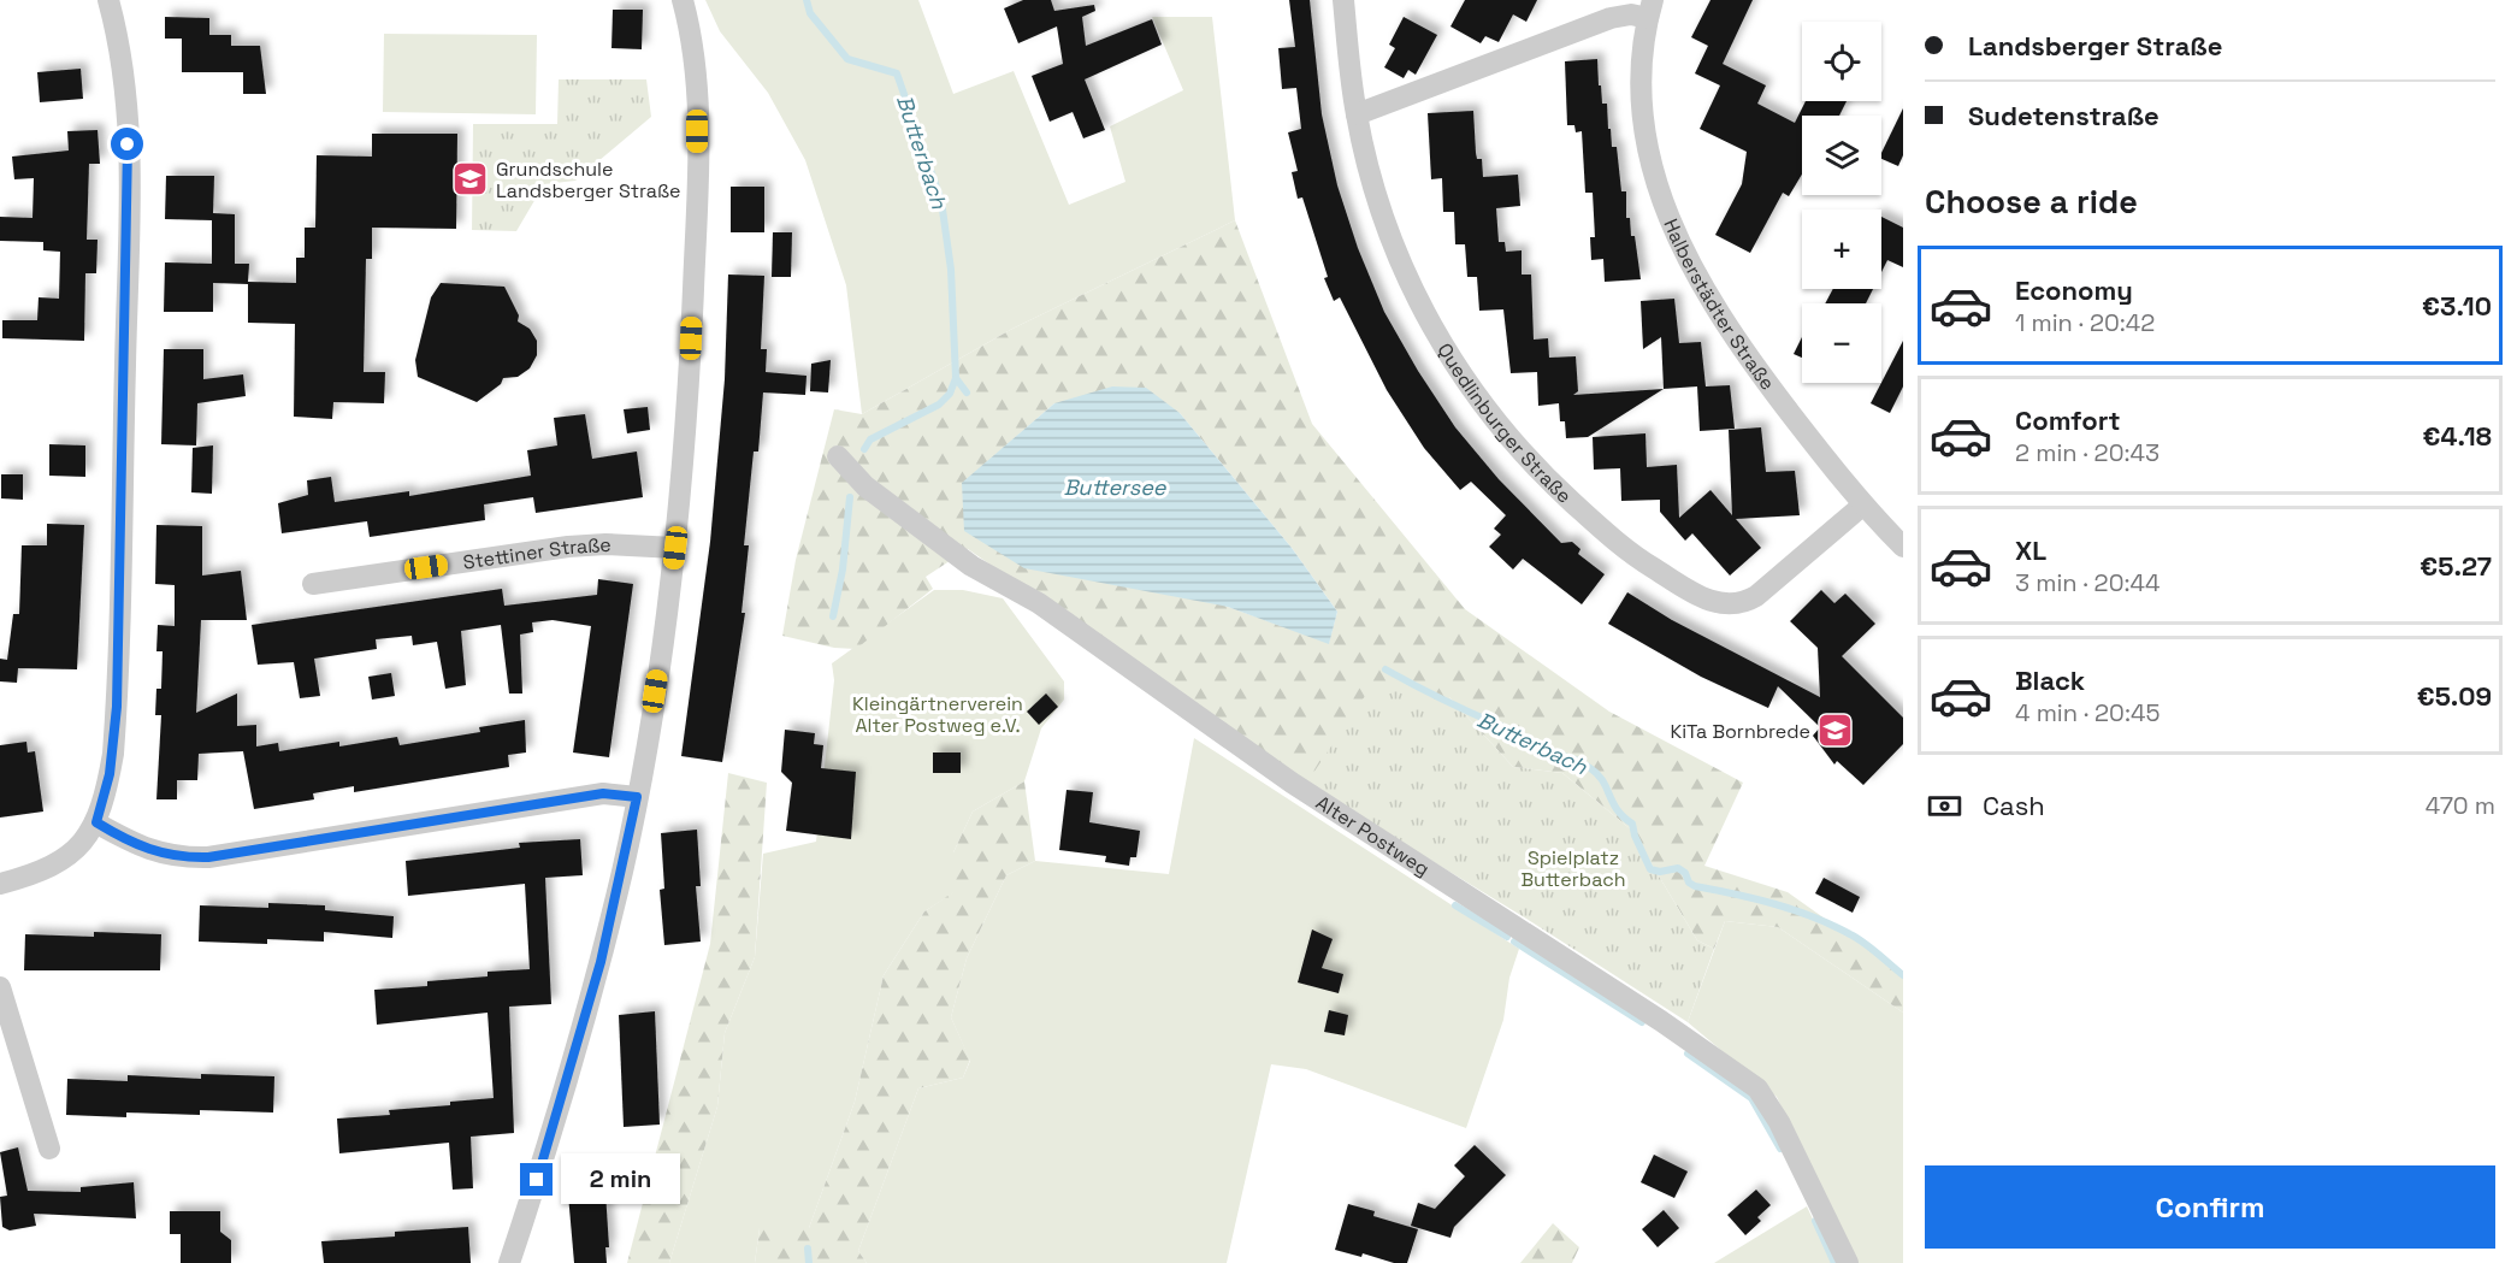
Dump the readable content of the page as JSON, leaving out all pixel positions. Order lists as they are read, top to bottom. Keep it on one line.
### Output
{"streets":{"street":["Halberstädter Straße","Quedlinburger Straße","Stettiner Straße","Alter Postweg"]},"crossings":[["Halberstädter Straße","Quedlinburger Straße"]],"water":["Butterbach","Buttersee"],"parks":["Kleingärtnerverein Alter Postweg e.V.","Spielplatz Butterbach"],"places":{"school or university":["Grundschule Landsberger Straße","KiTa Bornbrede"]},"page":{"banner":["Landsberger Straße","Sudetenstraße"],"map_buttons":["+","−"],"heading":"Choose a ride","list":[{"name":"Economy","note":"1 min · 20:42","value":"€3.10"},{"name":"Comfort","note":"2 min · 20:43","value":"€4.18"},{"name":"XL","note":"3 min · 20:44","value":"€5.27"},{"name":"Black","note":"4 min · 20:45","value":"€5.09"}],"pay":["Cash","470 m"],"buttons":"Confirm","bubble":"2 min"}}
